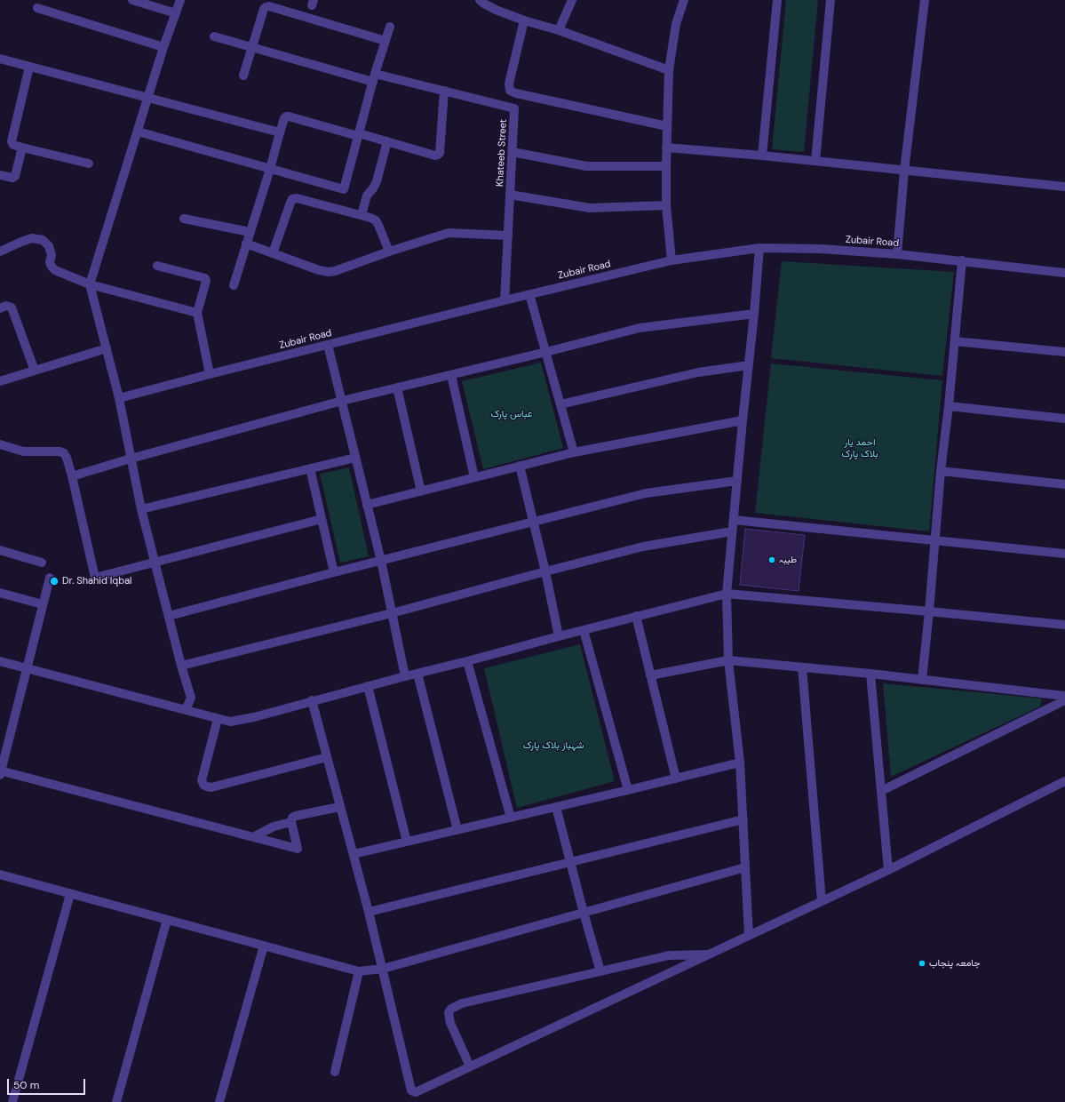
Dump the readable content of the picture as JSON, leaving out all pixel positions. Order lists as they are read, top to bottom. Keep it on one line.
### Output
{"streets":{"street":["Khateeb Street","Zubair Road"]},"crossings":[["Khateeb Street","Zubair Road"]],"parks":["عباس پارک","احمد یار بلاک پارک","شہباز بلاک پارک"],"places":["طیبہ","Dr. Shahid Iqbal","جامعہ پنجاب"],"scale_bar":"50 m"}
